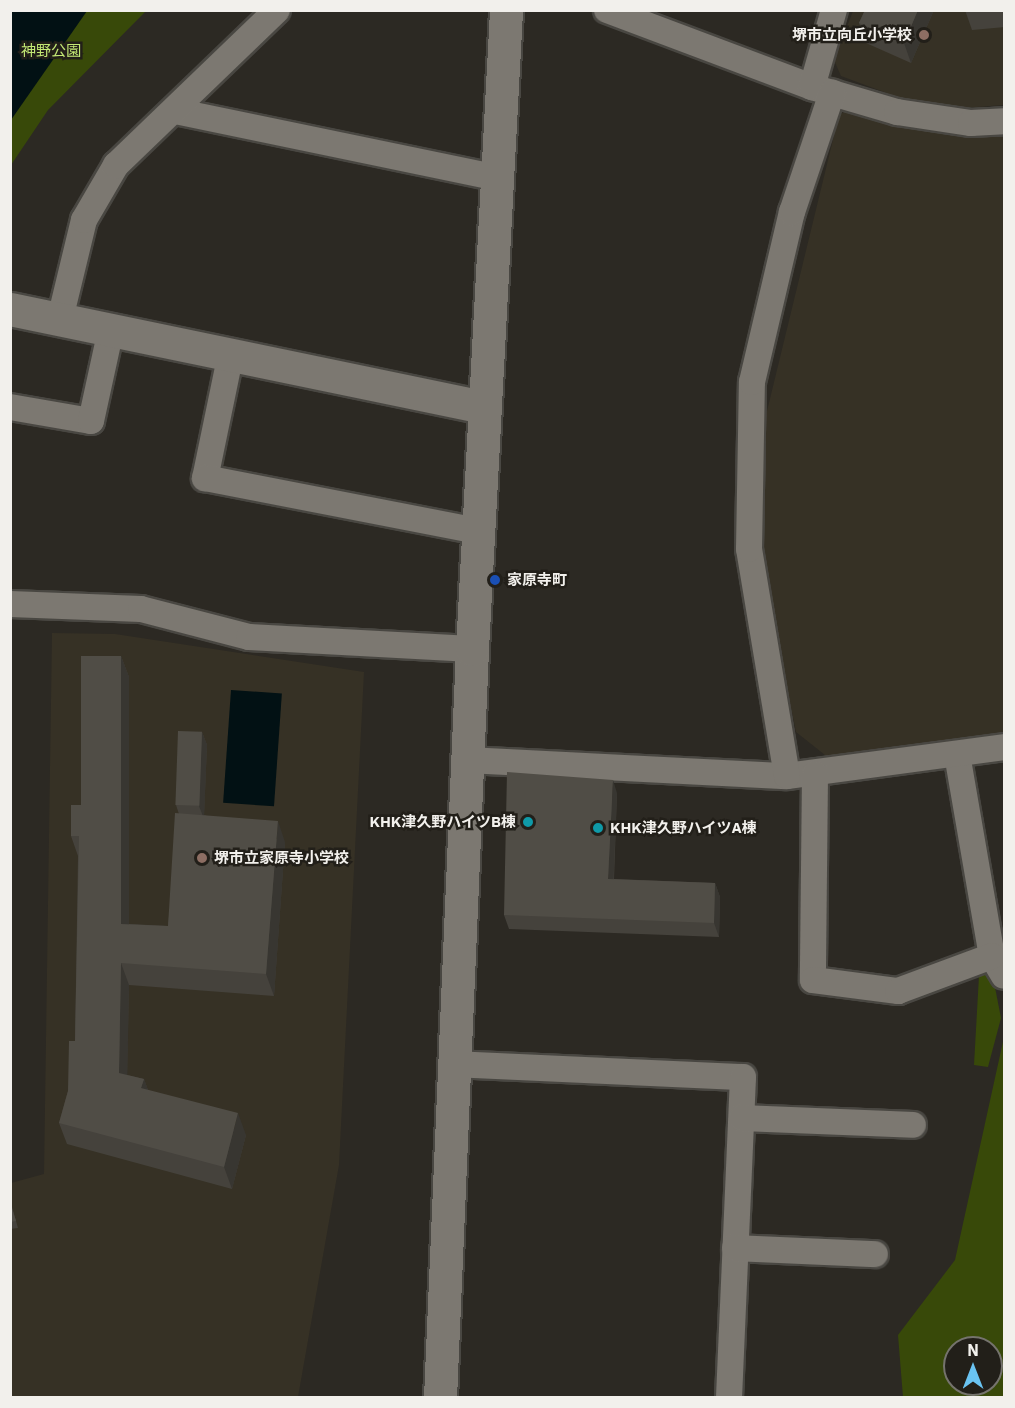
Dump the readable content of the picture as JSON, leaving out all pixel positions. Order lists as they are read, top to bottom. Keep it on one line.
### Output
{"parks":["神野公園"],"places":["堺市立向丘小学校","家原寺町","KHK津久野ハイツB棟","KHK津久野ハイツA棟","堺市立家原寺小学校"],"north":"top"}
